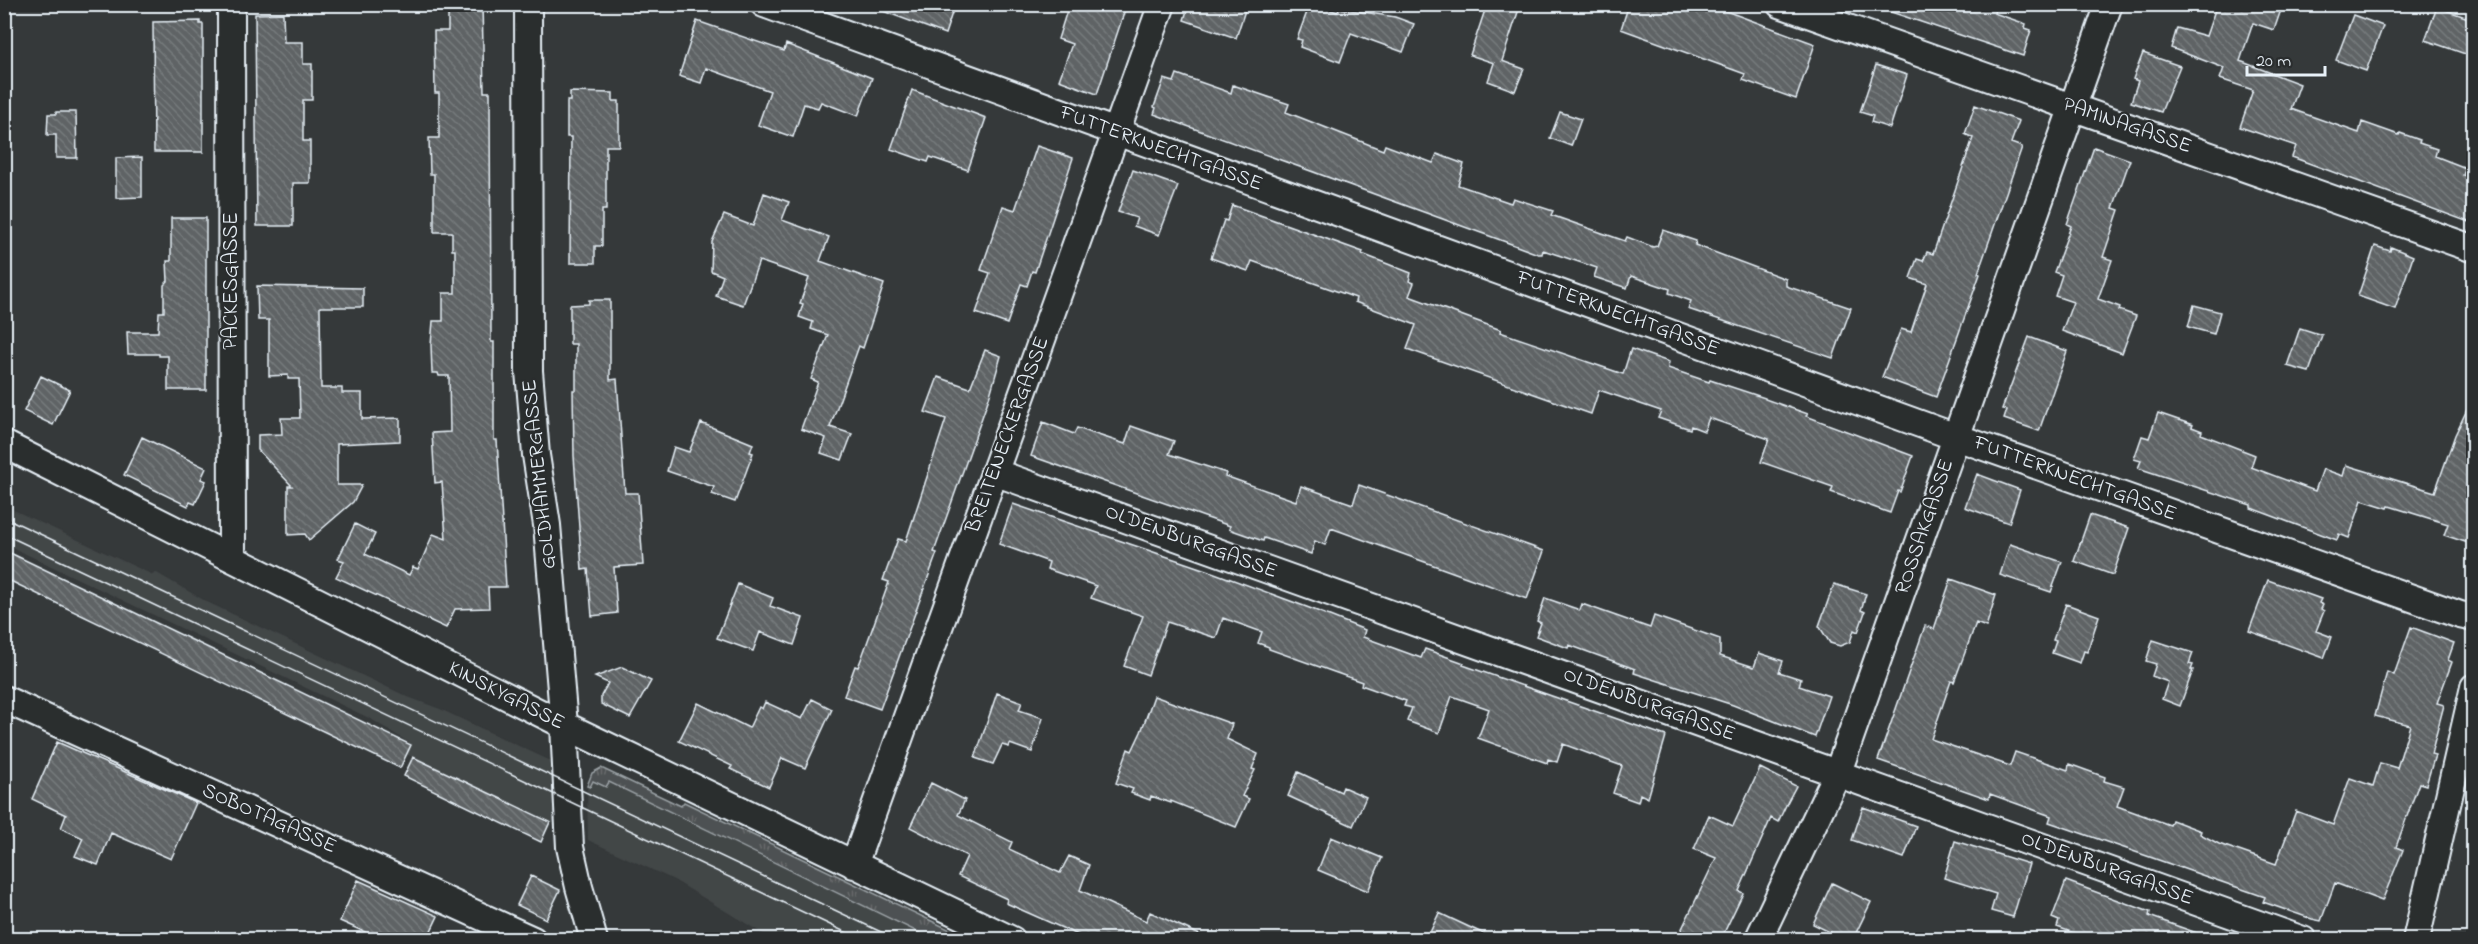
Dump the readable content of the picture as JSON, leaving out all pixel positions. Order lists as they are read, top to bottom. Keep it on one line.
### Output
{"streets":{"street":["PAMINAGASSE","FUTTERKNECHTGASSE","PACKESGASSE","BREITENECKERGASSE","GOLDHAMMERGASSE","ROSSAKGASSE","OLDENBURGGASSE","KINSKYGASSE","SOBOTAGASSE"]},"crossings":[["PAMINAGASSE","ROSSAKGASSE"],["FUTTERKNECHTGASSE","BREITENECKERGASSE"],["FUTTERKNECHTGASSE","ROSSAKGASSE"],["PACKESGASSE","KINSKYGASSE"],["BREITENECKERGASSE","OLDENBURGGASSE"],["BREITENECKERGASSE","KINSKYGASSE"],["GOLDHAMMERGASSE","KINSKYGASSE"],["ROSSAKGASSE","OLDENBURGGASSE"]],"scale_bar":"20 m"}
